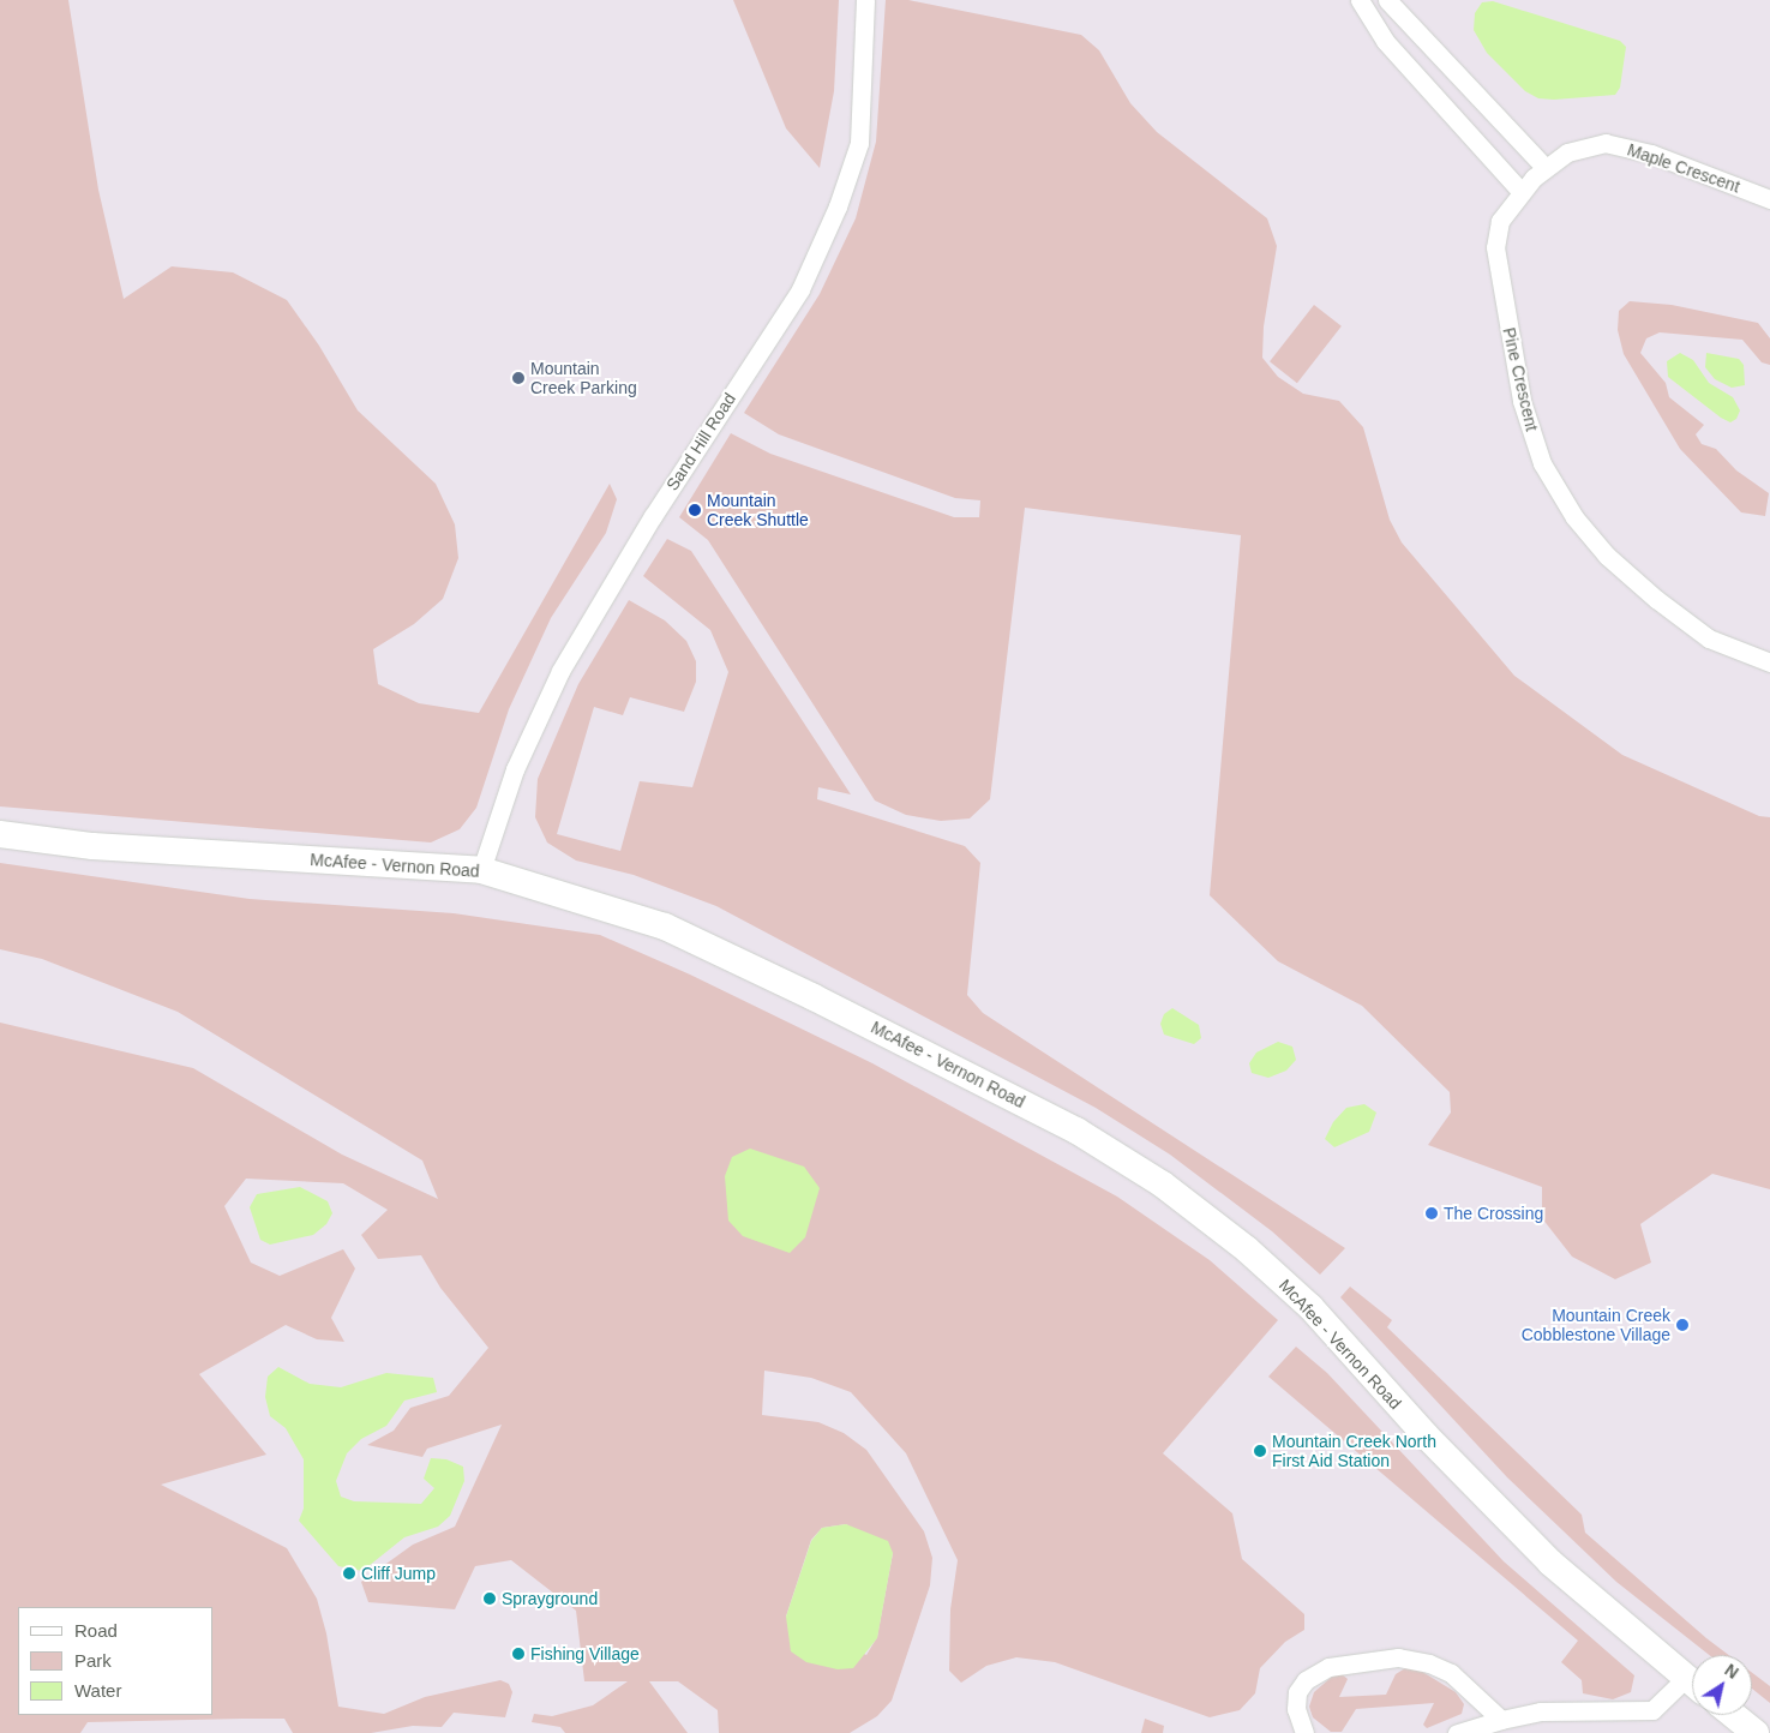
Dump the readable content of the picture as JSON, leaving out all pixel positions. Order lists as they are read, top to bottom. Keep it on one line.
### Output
{"streets":{"main road":["McAfee - Vernon Road"],"street":["Maple Crescent","Pine Crescent","Sand Hill Road"]},"crossings":[["Maple Crescent","Pine Crescent"],["Sand Hill Road","McAfee - Vernon Road"]],"places":["Mountain Creek Parking","Mountain Creek Shuttle","The Crossing","Mountain Creek Cobblestone Village","Mountain Creek North First Aid Station","Cliff Jump","Sprayground","Fishing Village"],"legend":["Road","Park","Water"],"north":"top right"}
